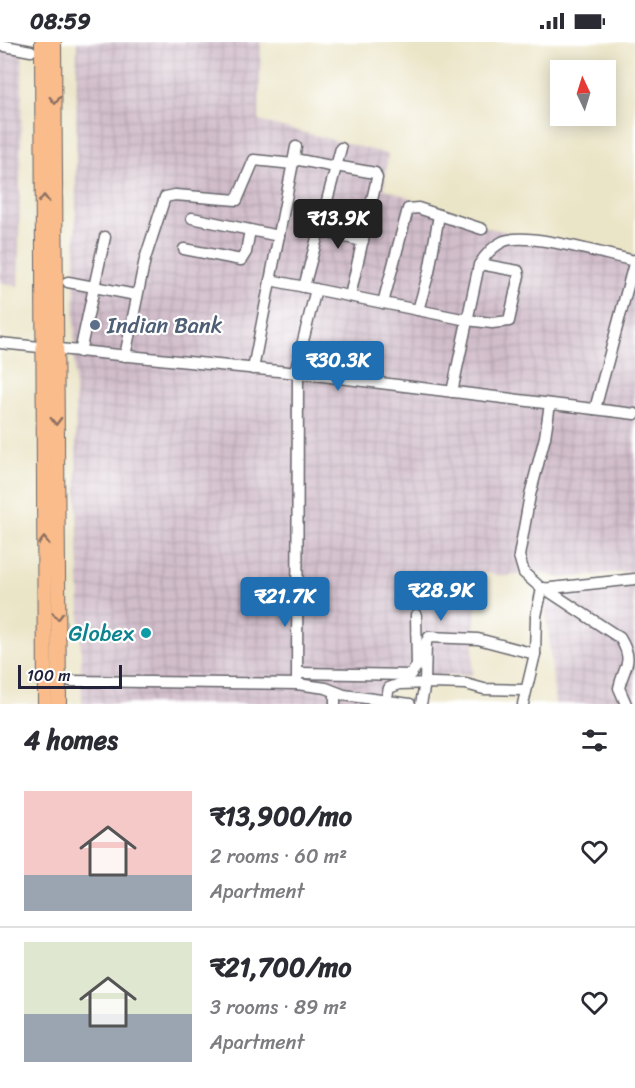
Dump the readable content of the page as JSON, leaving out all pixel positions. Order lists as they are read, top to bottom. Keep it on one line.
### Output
{"places":["Indian Bank","Globex"],"scale_bar":"100 m","north":"top","page":{"status":"08:59","price":["₹13.9K","₹30.3K","₹28.9K","₹21.7K"],"scale":"100 m","heading":"4 homes","list":[{"name":"₹13,900/mo","note":"2 rooms · 60 m² · Apartment"},{"name":"₹21,700/mo","note":"3 rooms · 89 m² · Apartment"}]}}
